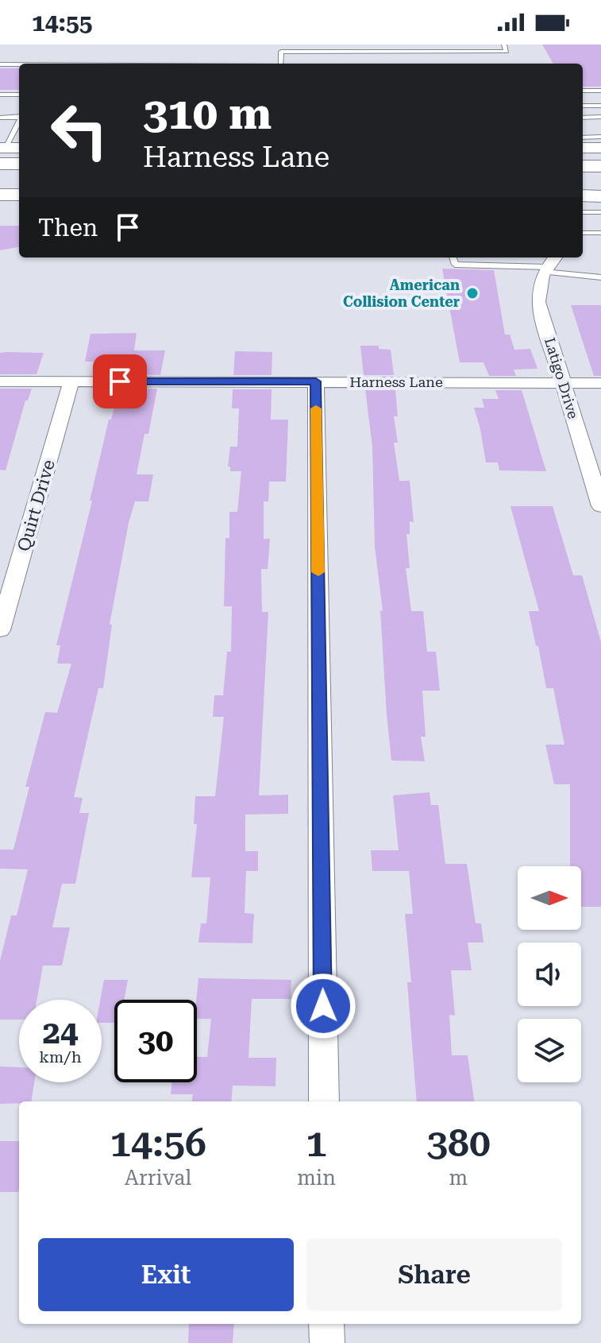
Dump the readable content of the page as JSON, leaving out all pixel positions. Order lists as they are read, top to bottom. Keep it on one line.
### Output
{"streets":{"street":["Latigo Drive","Harness Lane","Quirt Drive"]},"crossings":[["Latigo Drive","Harness Lane"],["Harness Lane","Quirt Drive"]],"places":["American Collision Center"],"north":"right","page":{"status":"14:55","turn":["310 m","Harness Lane"],"then":"Then","speed":"24 km/h","limit":"30","eta":["14:56","Arrival","1","min","380","m"],"buttons":["Exit","Share"]}}
